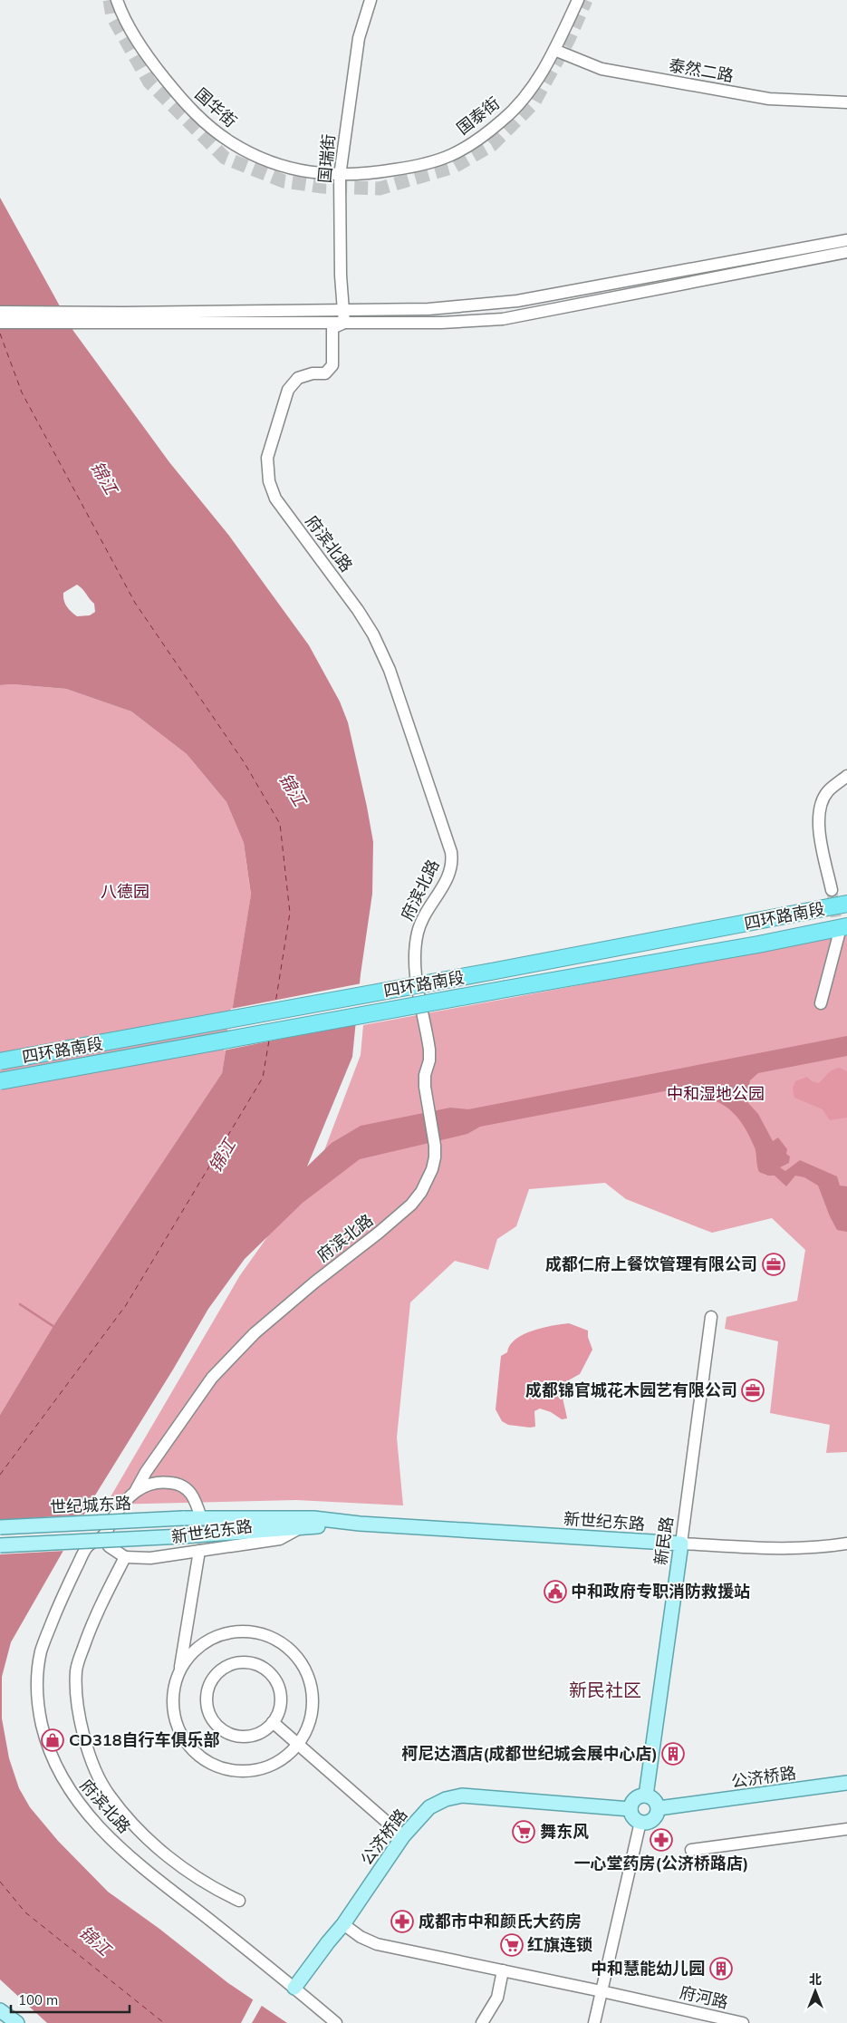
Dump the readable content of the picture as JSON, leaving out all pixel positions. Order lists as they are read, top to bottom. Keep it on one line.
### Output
{"streets":{"highway":["四环路南段"],"main road":["世纪城东路","新世纪东路","新民路","公济桥路"],"street":["泰然二路","国华街","国泰街","国瑞街","府滨北路","府河路"]},"crossings":[["泰然二路","国泰街"],["国华街","国泰街"],["国华街","国瑞街"],["国泰街","国瑞街"],["国瑞街","府滨北路"],["府滨北路","公济桥路"],["世纪城东路","新世纪东路"],["新世纪东路","新民路"],["新民路","公济桥路"],["公济桥路","府河路"]],"districts":["新民社区"],"water":["锦江"],"parks":["八德园","中和湿地公园"],"places":{"office":["成都仁府上餐饮管理有限公司","成都锦官城花木园艺有限公司"],"public building":["中和政府专职消防救援站"],"shop":["CD318自行车俱乐部"],"building":["柯尼达酒店(成都世纪城会展中心店)","中和慧能幼儿园"],"supermarket":["舞东风","红旗连锁"],"pharmacy":["一心堂药房(公济桥路店)","成都市中和颜氏大药房"]},"scale_bar":"100 m","north":"top"}
